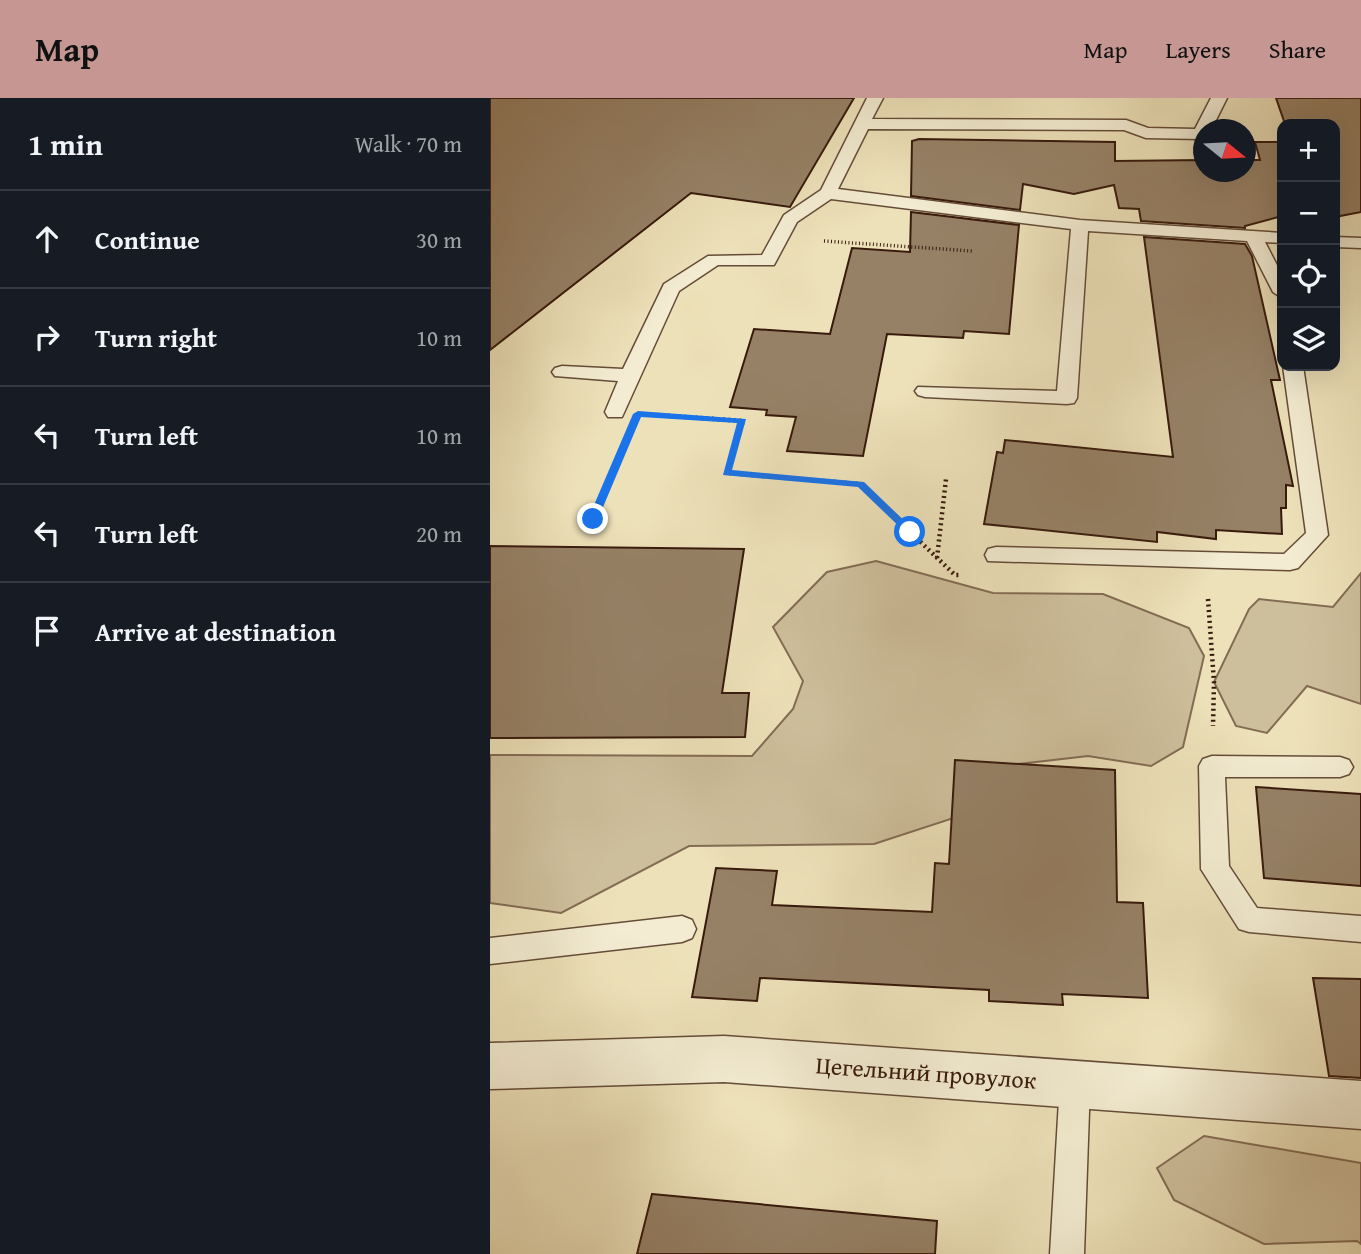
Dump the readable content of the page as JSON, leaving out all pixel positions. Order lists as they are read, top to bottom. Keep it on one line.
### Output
{"streets":{"street":["Цегельний провулок"]},"north":"right","page":{"header":"Map","nav":["Map","Layers","Share"],"heading":["1 min","Walk · 70 m"],"map_buttons":["+","−"],"list":[["Continue","30 m"],["Turn right","10 m"],["Turn left","10 m"],["Turn left","20 m"],"Arrive at destination"]}}
